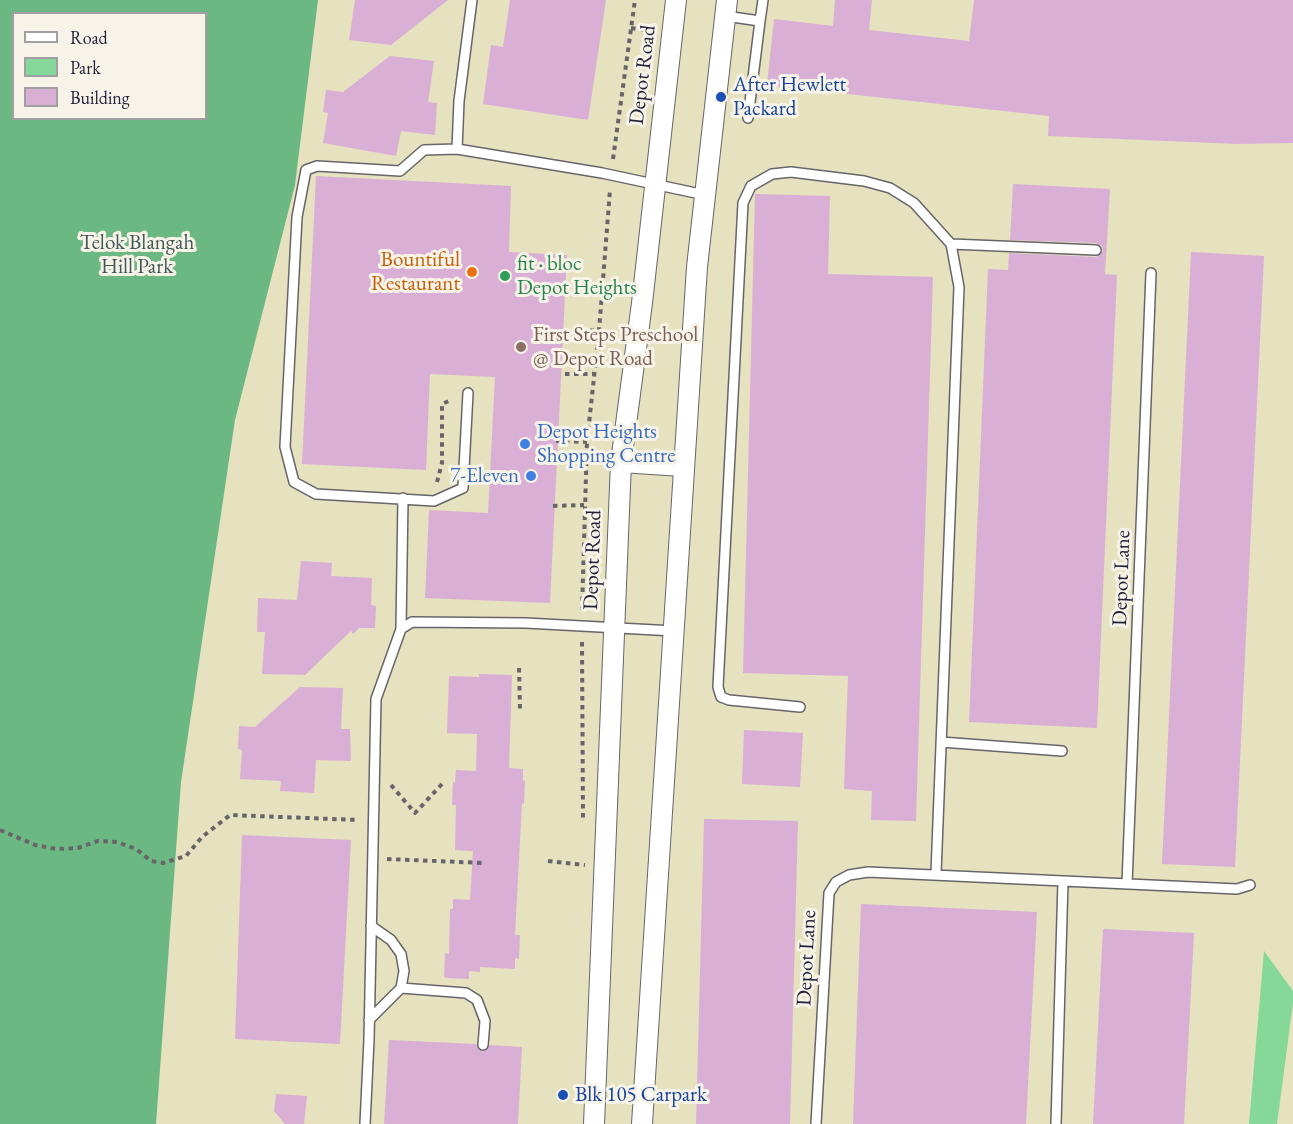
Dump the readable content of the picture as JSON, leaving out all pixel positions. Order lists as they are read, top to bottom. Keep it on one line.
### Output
{"streets":{"street":["Depot Road"],"lane":["Depot Lane"]},"parks":["Telok Blangah Hill Park"],"places":["After Hewlett Packard","Bountiful Restaurant","fit · bloc Depot Heights","First Steps Preschool @ Depot Road","Depot Heights Shopping Centre","7-Eleven","Blk 105 Carpark"],"legend":["Road","Park","Building"]}
